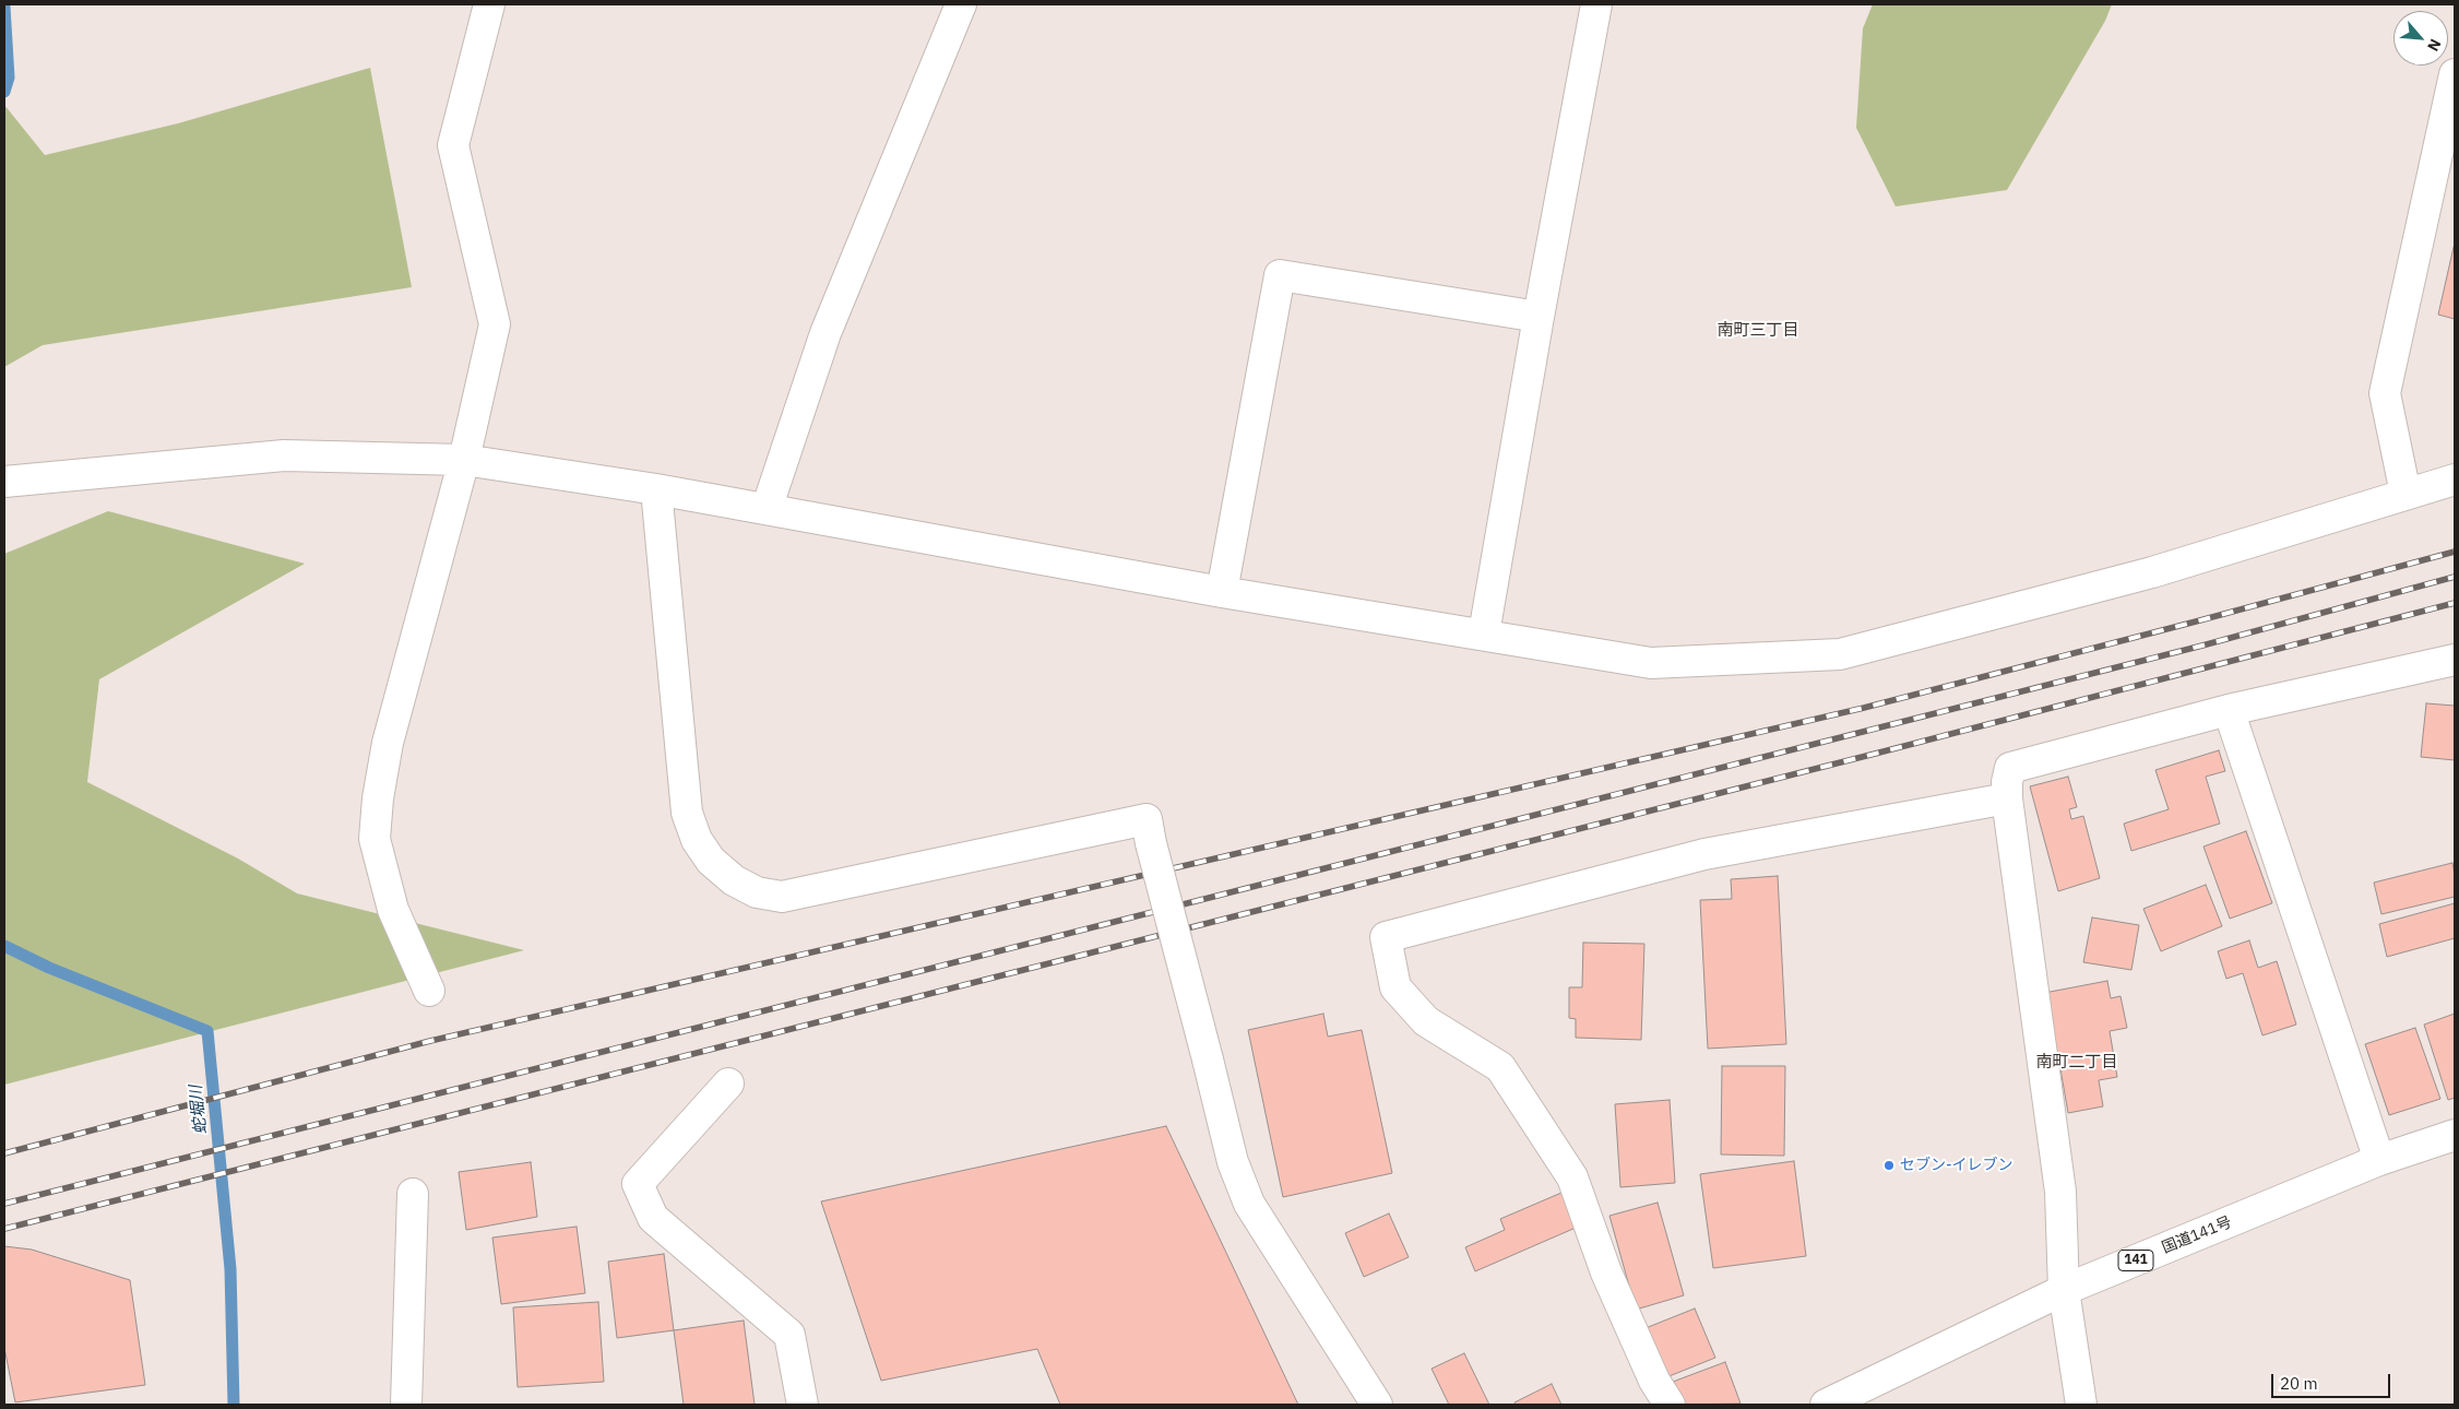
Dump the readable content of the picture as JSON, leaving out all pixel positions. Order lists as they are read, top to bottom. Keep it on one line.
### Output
{"streets":{"main road":["国道141号","141"]},"districts":["南町三丁目","南町二丁目"],"water":["蛇堀川"],"places":["セブン-イレブン"],"scale_bar":"20 m","north":"bottom right"}
